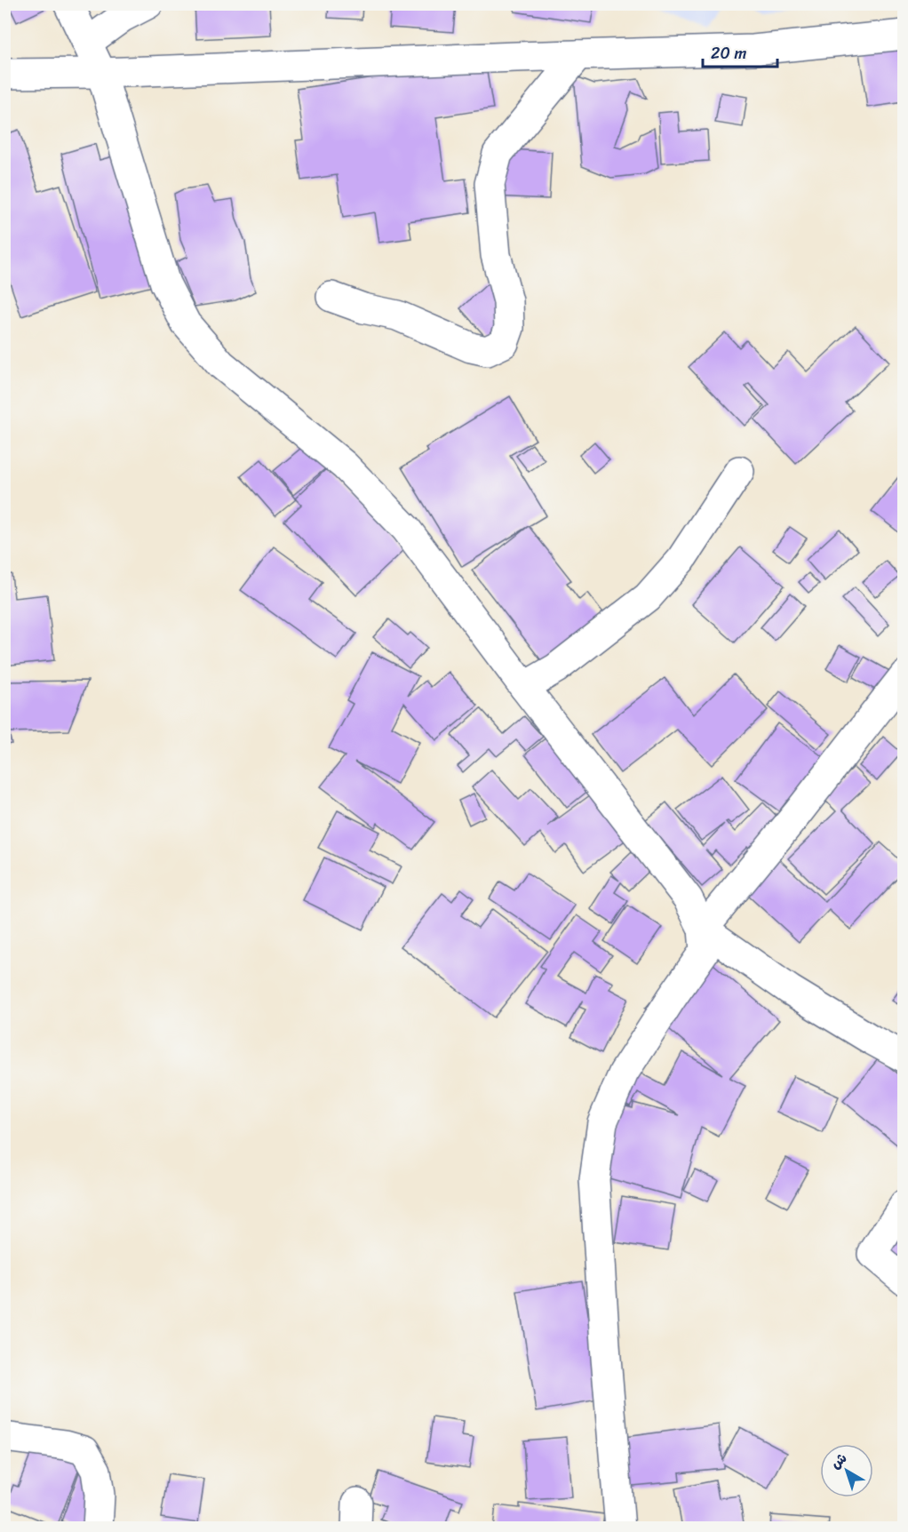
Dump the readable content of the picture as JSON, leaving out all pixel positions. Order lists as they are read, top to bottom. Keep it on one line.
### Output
{"scale_bar":"20 m","north":"top left"}
